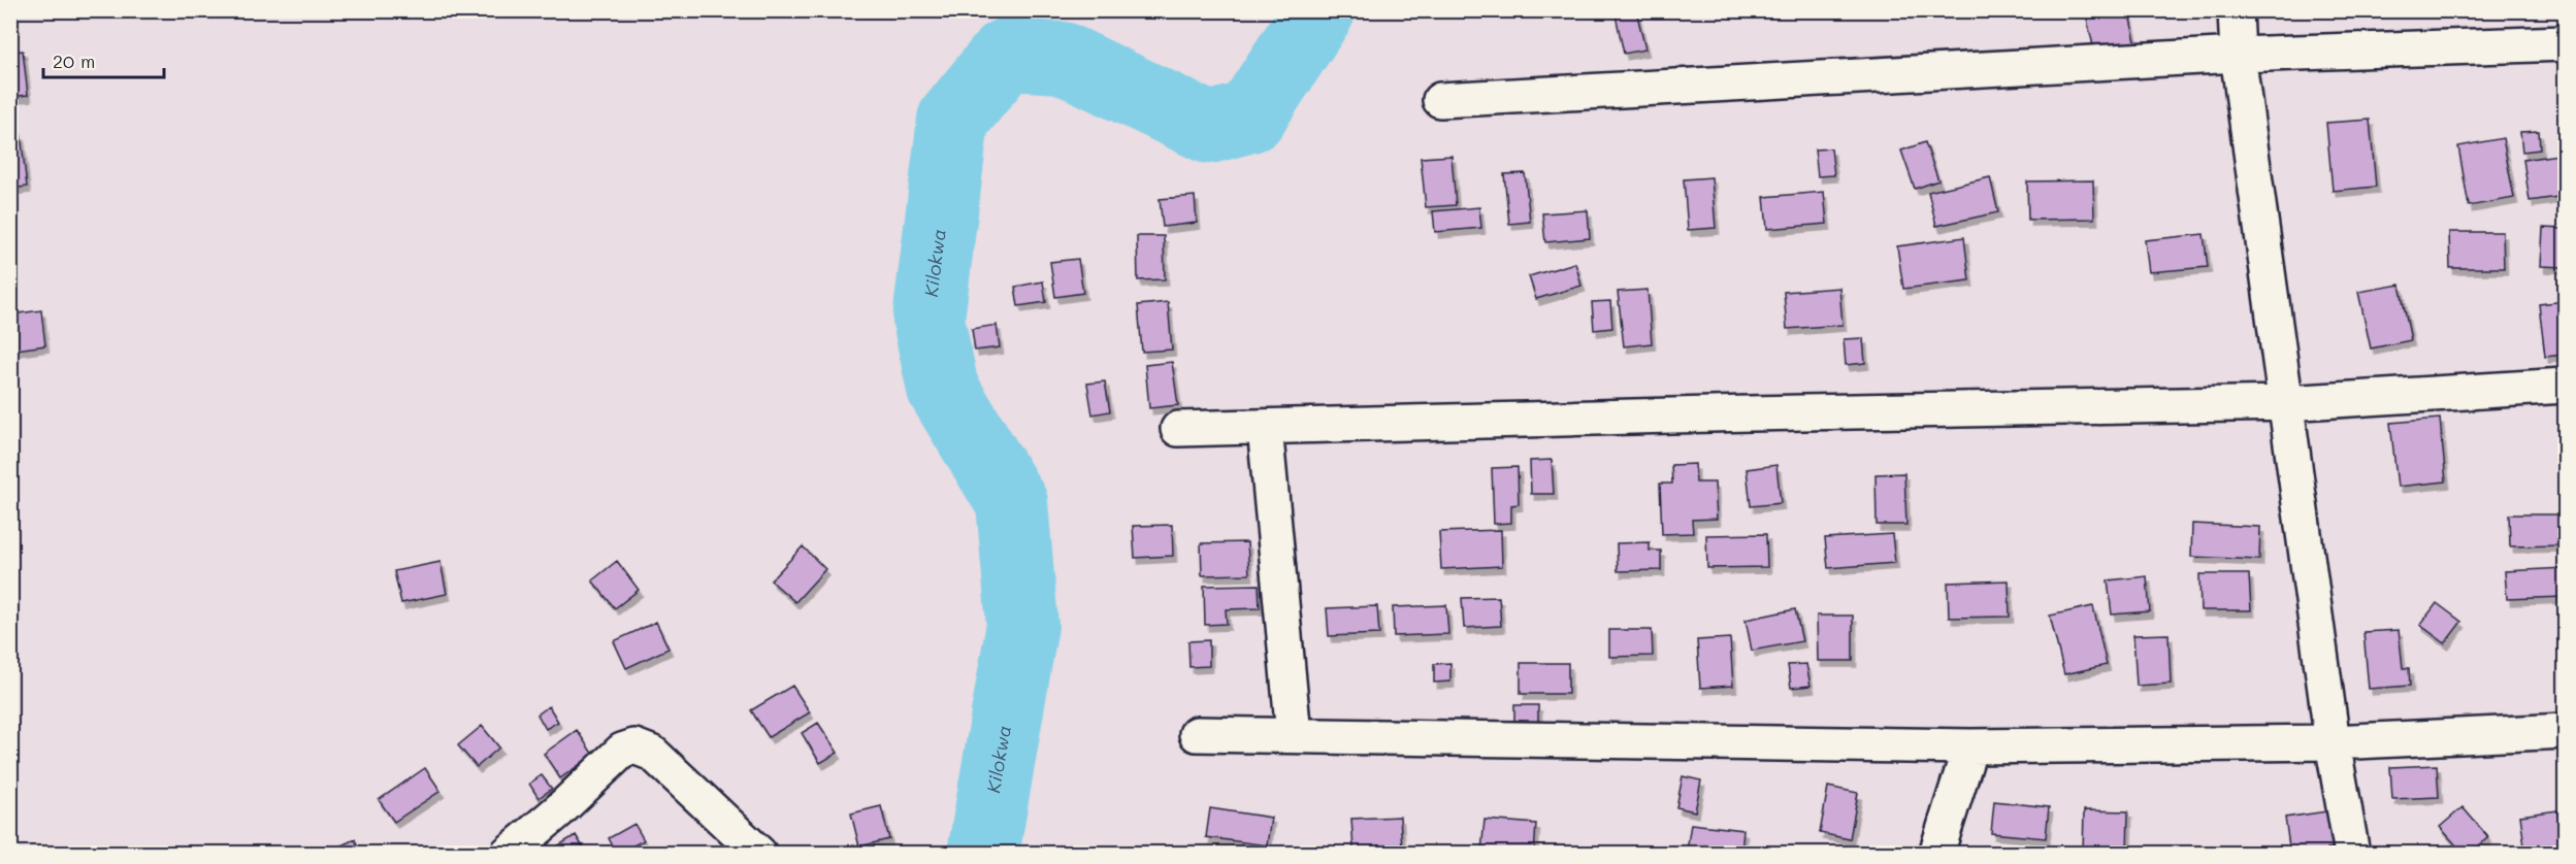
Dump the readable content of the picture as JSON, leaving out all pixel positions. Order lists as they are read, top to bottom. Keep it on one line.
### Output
{"water":["Kilokwa"],"scale_bar":"20 m"}
